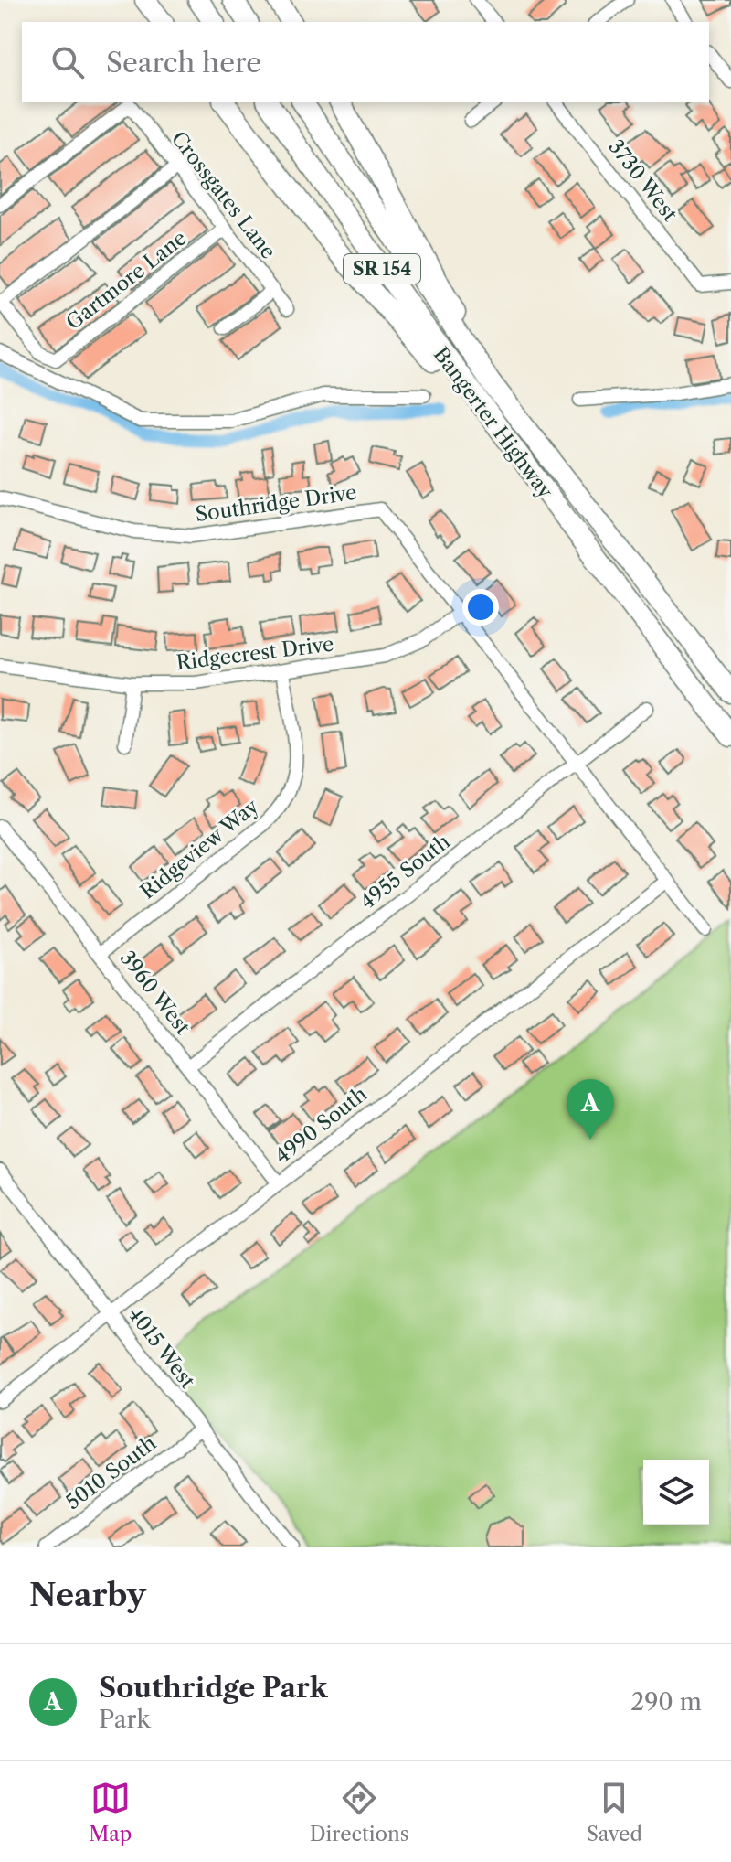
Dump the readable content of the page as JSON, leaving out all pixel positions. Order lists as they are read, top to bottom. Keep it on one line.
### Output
{"streets":{"highway":["SR 154","Bangerter Highway"],"street":["3730 West","Crossgates Lane","Gartmore Lane","Southridge Drive","Ridgecrest Drive","Ridgeview Way","4955 South","3960 West","4990 South","4015 West","5010 South"]},"crossings":[["Crossgates Lane","Gartmore Lane"],["Southridge Drive","Ridgecrest Drive"],["Southridge Drive","4955 South"],["Southridge Drive","4990 South"],["Ridgecrest Drive","Ridgeview Way"],["Ridgeview Way","3960 West"],["4955 South","3960 West"],["3960 West","4990 South"],["4990 South","4015 West"],["4015 West","5010 South"]],"page":{"search":"Search here","pins":"A","heading":"Nearby","list":[{"mark":"A","name":"Southridge Park","note":"Park","value":"290 m"}],"nav":["Map","Directions","Saved"]}}
